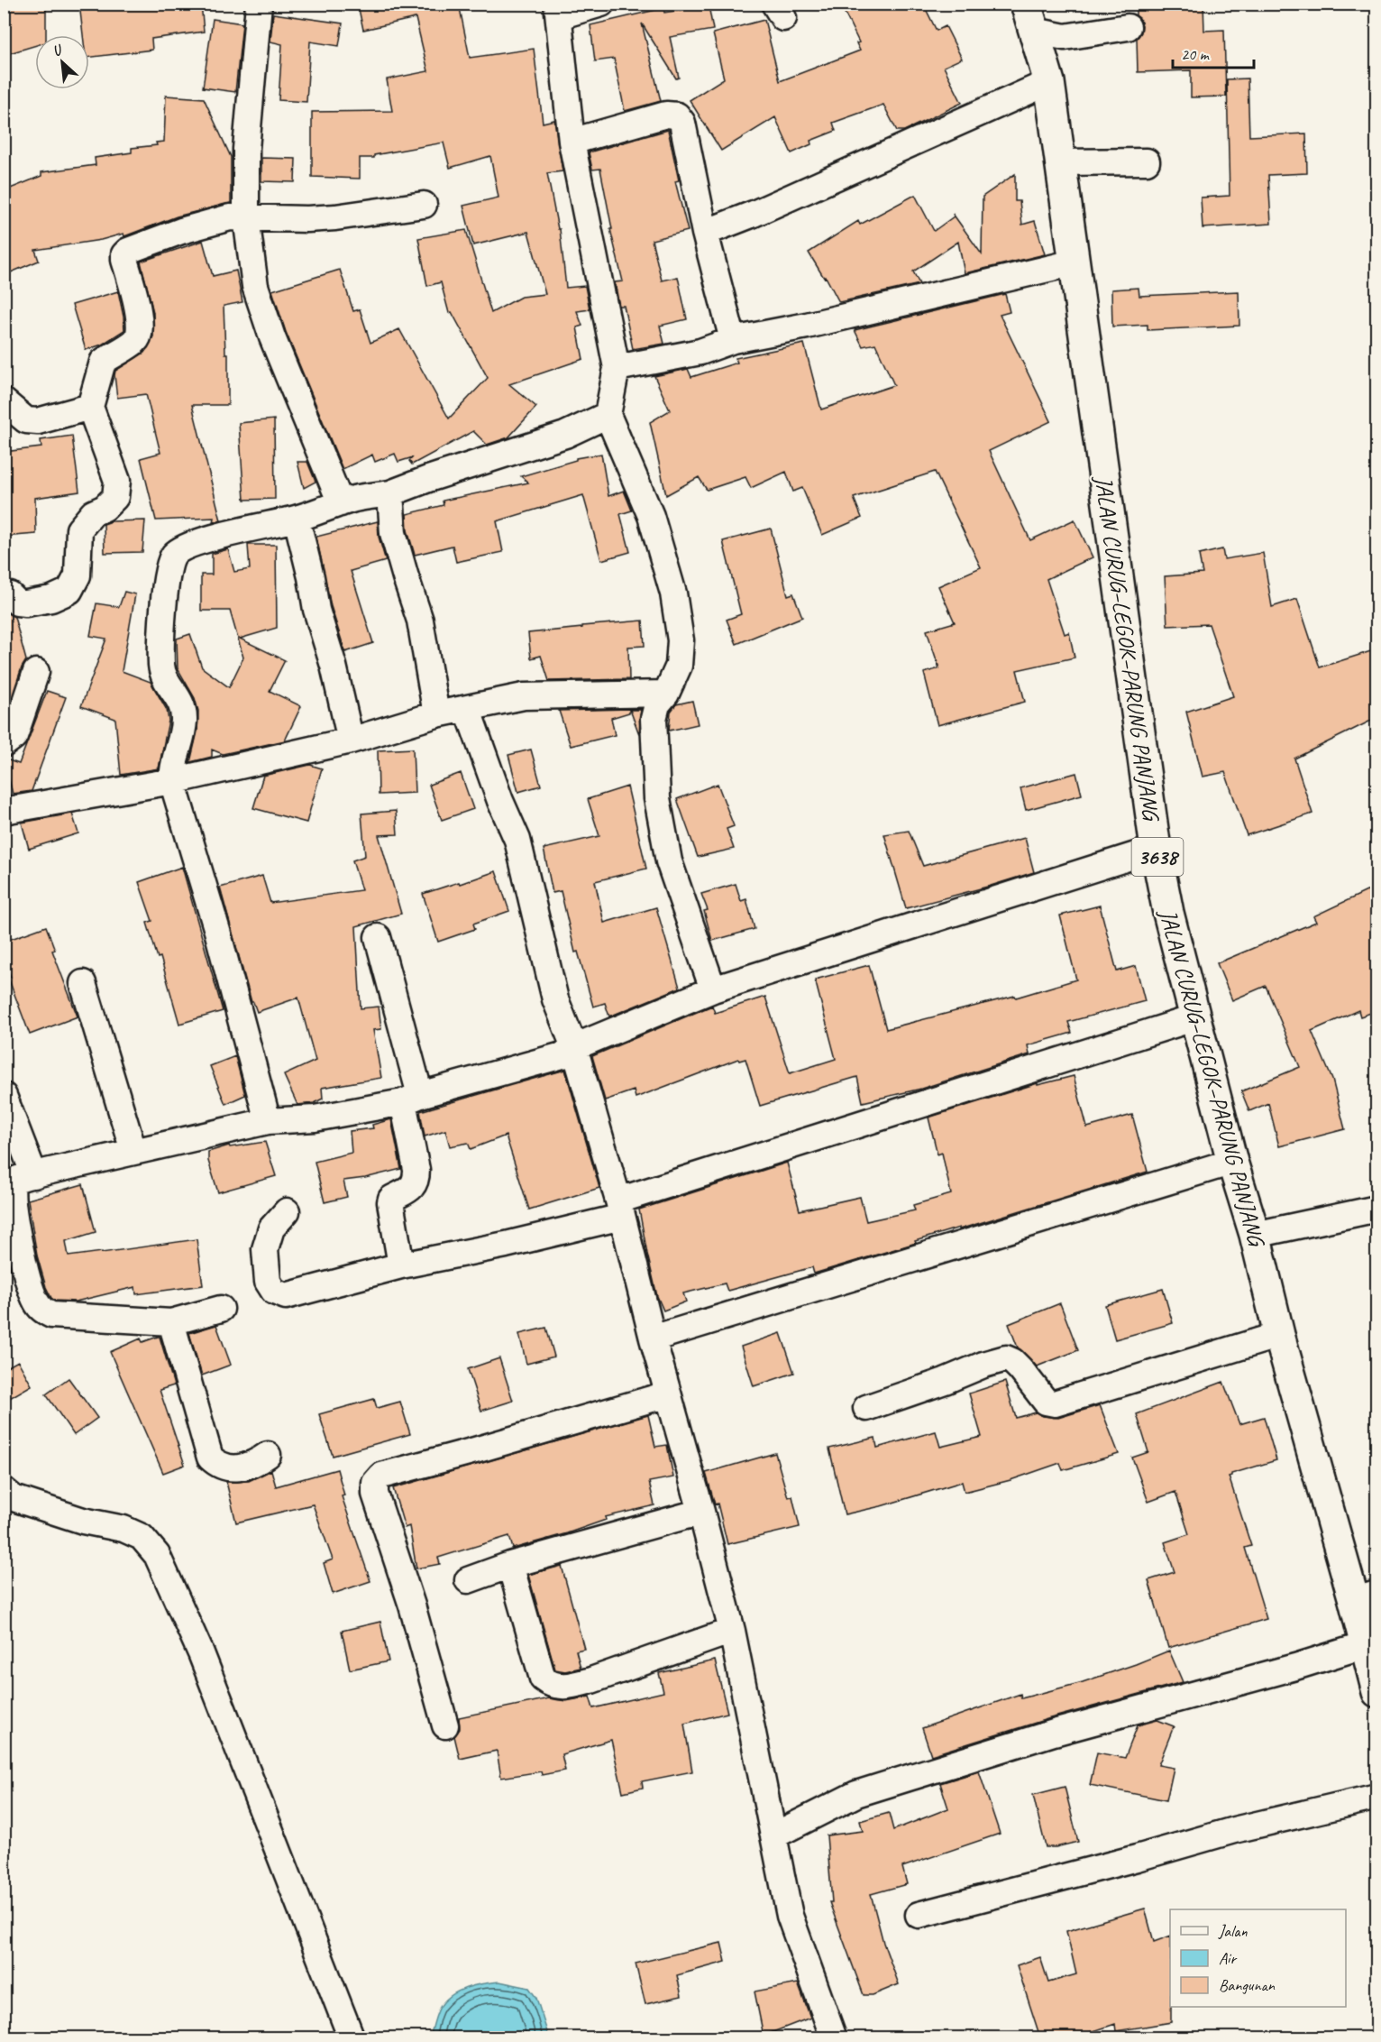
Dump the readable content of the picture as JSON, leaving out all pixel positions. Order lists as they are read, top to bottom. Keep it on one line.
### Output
{"streets":{"main road":["JALAN CURUG–LEGOK–PARUNG PANJANG","3638"]},"legend":["Jalan","Air","Bangunan"],"scale_bar":"20 m","north":"top left"}
